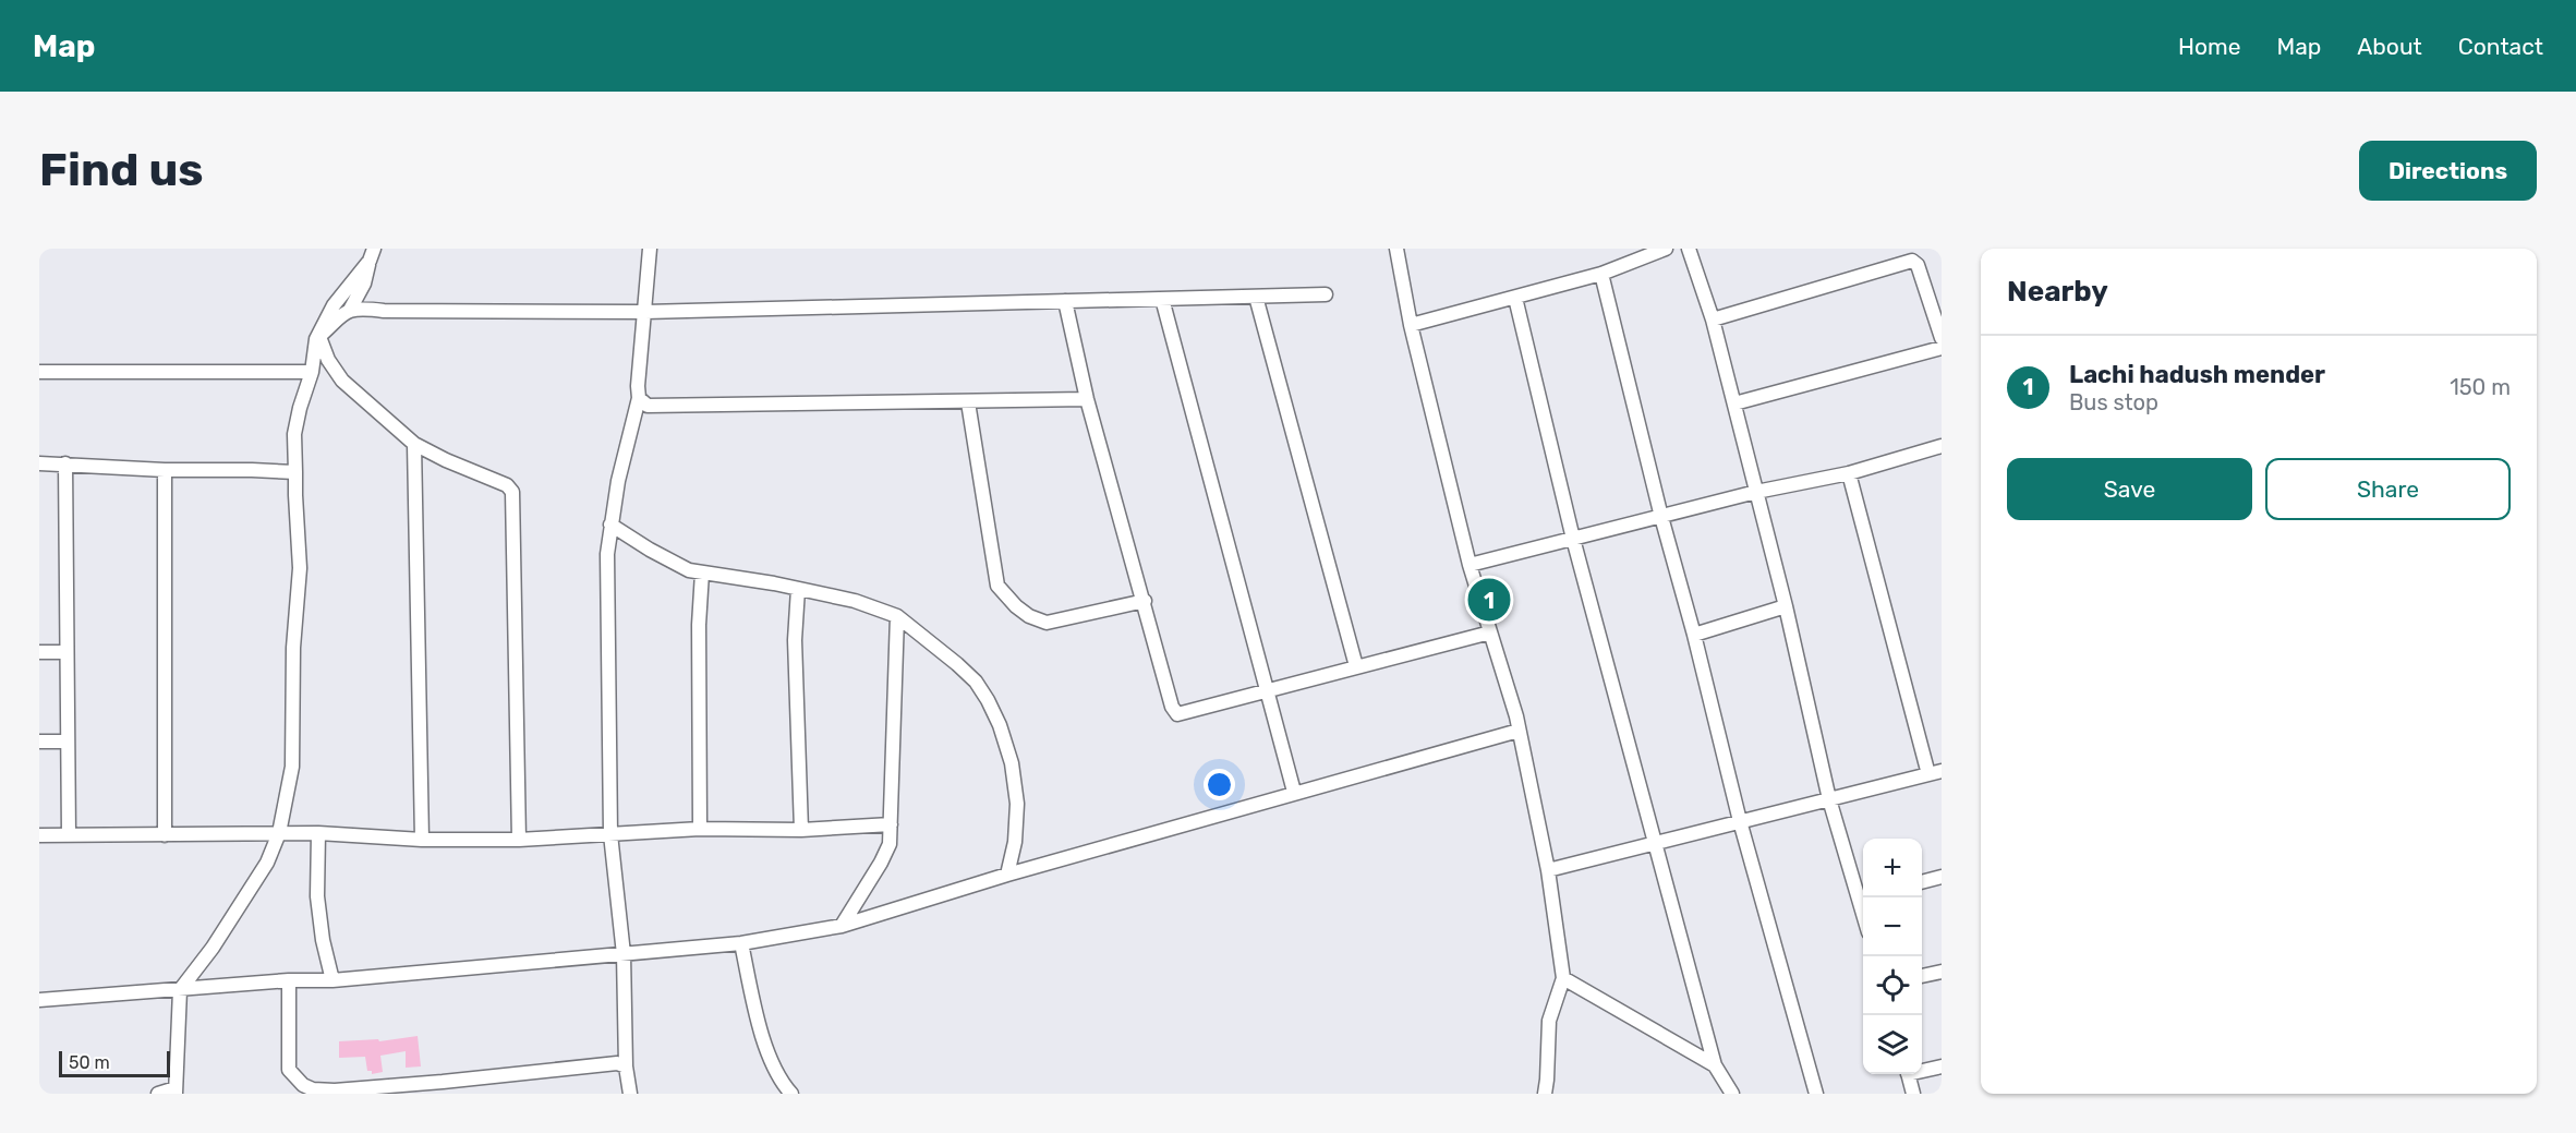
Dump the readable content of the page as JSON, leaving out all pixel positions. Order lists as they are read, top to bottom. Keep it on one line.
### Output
{"scale_bar":"50 m","page":{"header":"Map","nav":["Home","Map","About","Contact"],"buttons":["Directions",["Save","Share"]],"title":"Find us","heading":"Nearby","list":[{"mark":"1","name":"Lachi hadush mender","note":"Bus stop","value":"150 m"}],"pins":"1","map_buttons":["+","−"],"scale":"50 m"}}
